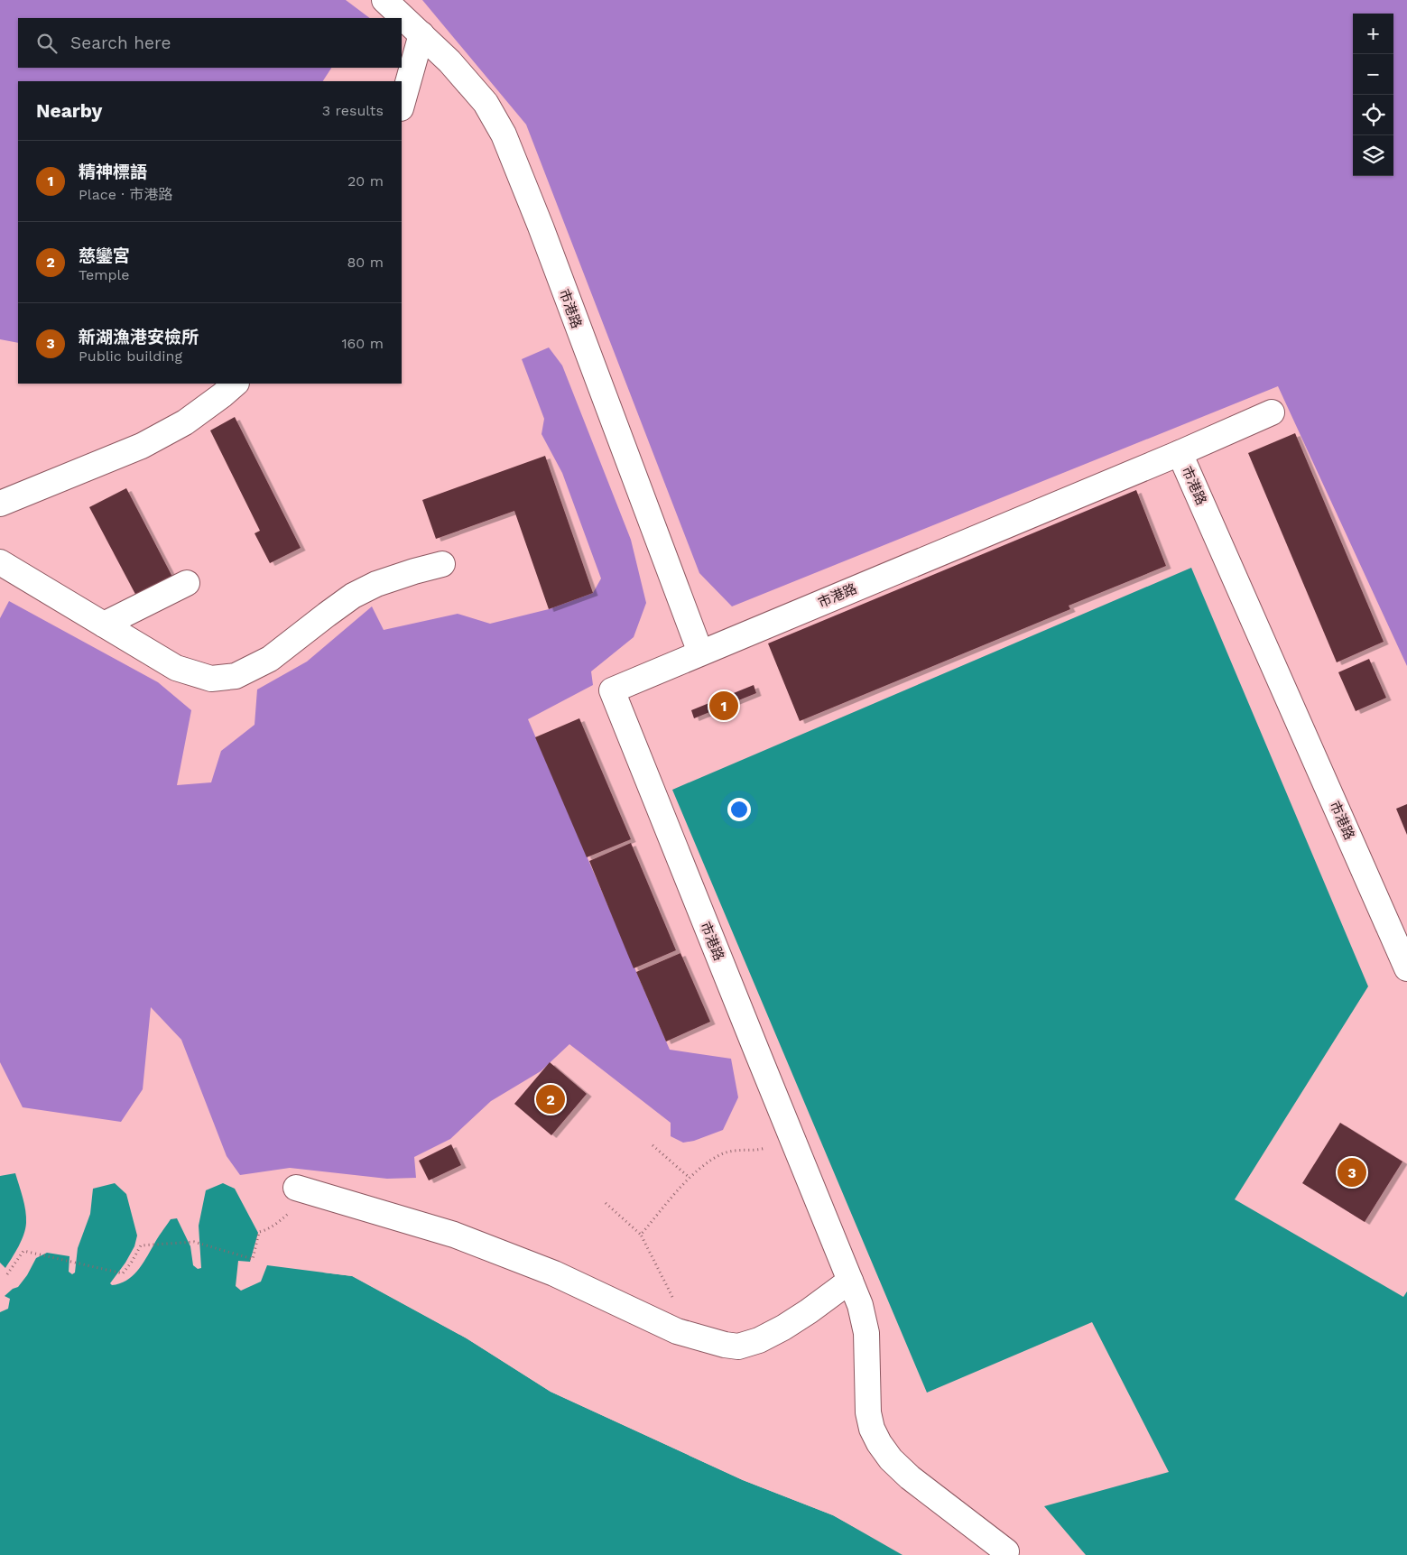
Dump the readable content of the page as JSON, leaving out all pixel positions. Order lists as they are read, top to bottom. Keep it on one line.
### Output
{"streets":{"street":["市港路"]},"page":{"map_buttons":["+","−"],"search":"Search here","heading":["Nearby","3 results"],"list":[{"mark":"1","name":"精神標語","note":"Place · 市港路","value":"20 m"},{"mark":"2","name":"慈鑾宮","note":"Temple","value":"80 m"},{"mark":"3","name":"新湖漁港安檢所","note":"Public building","value":"160 m"}],"pins":["1","2","3"]}}
